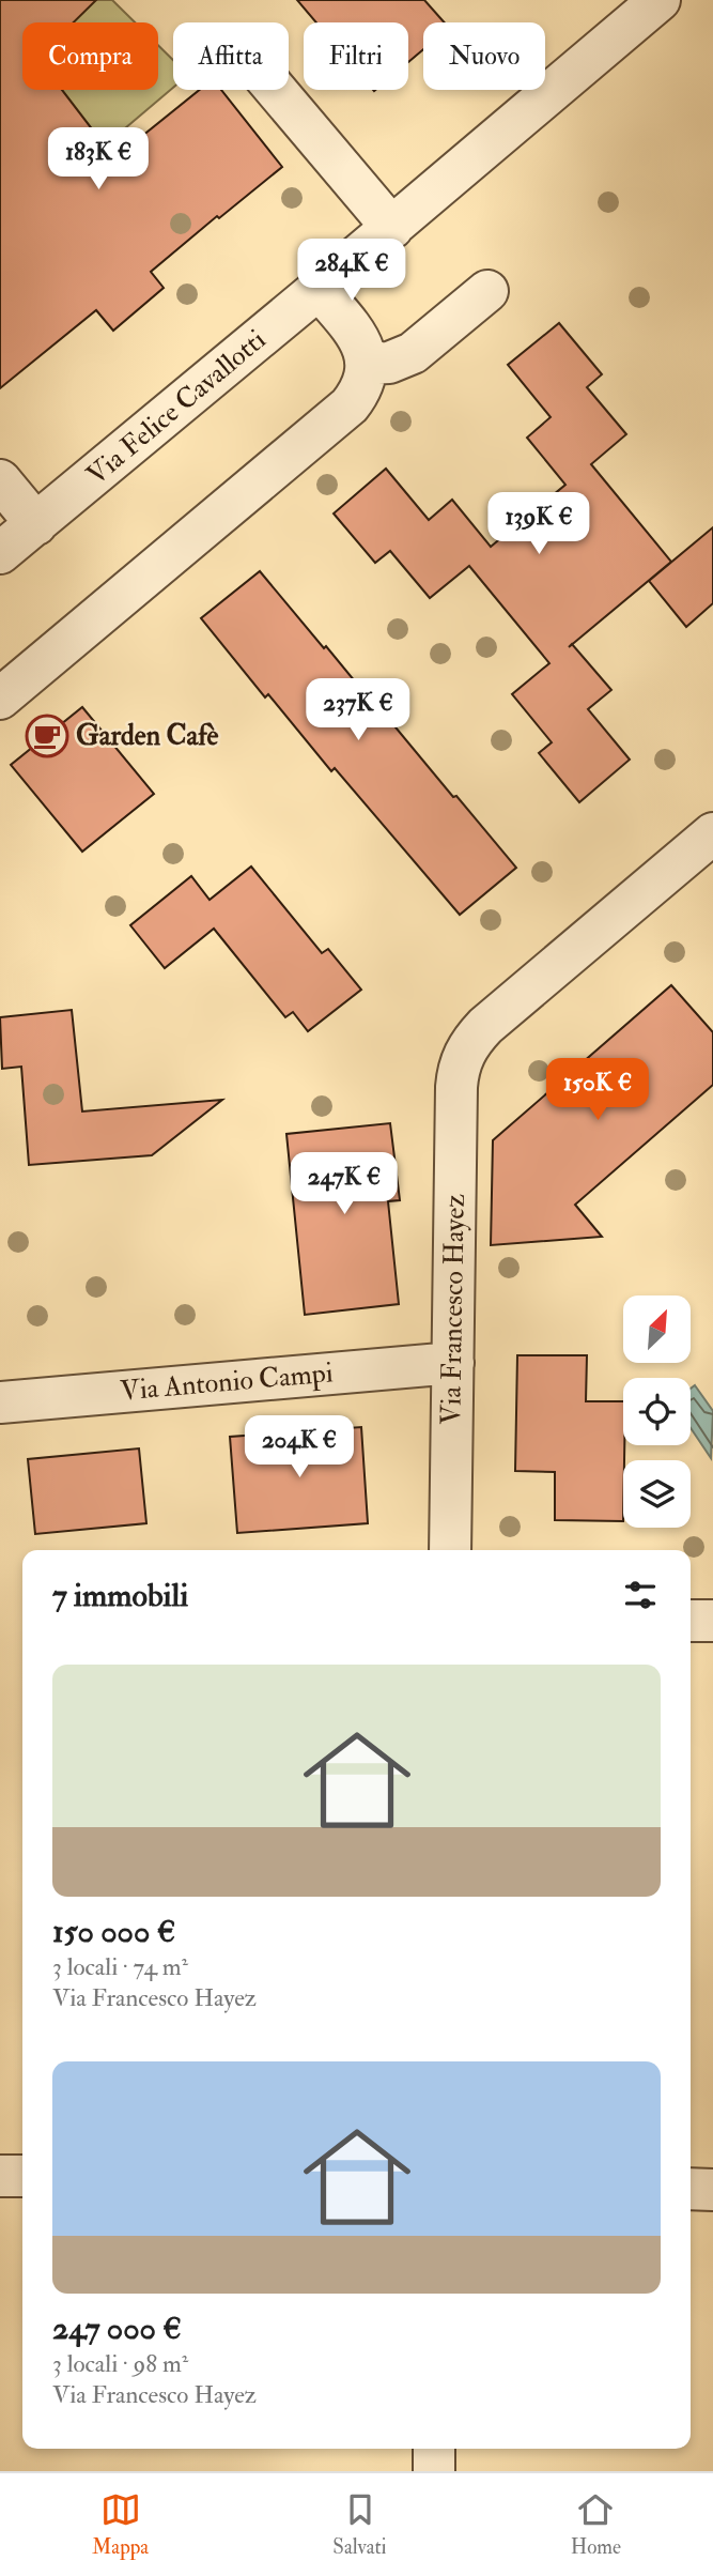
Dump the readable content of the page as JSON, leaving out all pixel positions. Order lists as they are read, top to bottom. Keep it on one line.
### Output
{"streets":{"street":["Via Felice Cavallotti","Via Francesco Hayez","Via Antonio Campi"]},"crossings":[["Via Francesco Hayez","Via Antonio Campi"]],"places":{"cafe":["Garden Cafè"]},"north":"top right","page":{"chip":["Compra","Affitta","Filtri","Nuovo"],"price":["183K €","284K €","139K €","237K €","150K €","247K €","204K €"],"heading":"7 immobili","list":[{"name":"150 000 €","note":"3 locali · 74 m² · Via Francesco Hayez"},{"name":"247 000 €","note":"3 locali · 98 m² · Via Francesco Hayez"}],"tabs":["Mappa","Salvati","Home"]}}
